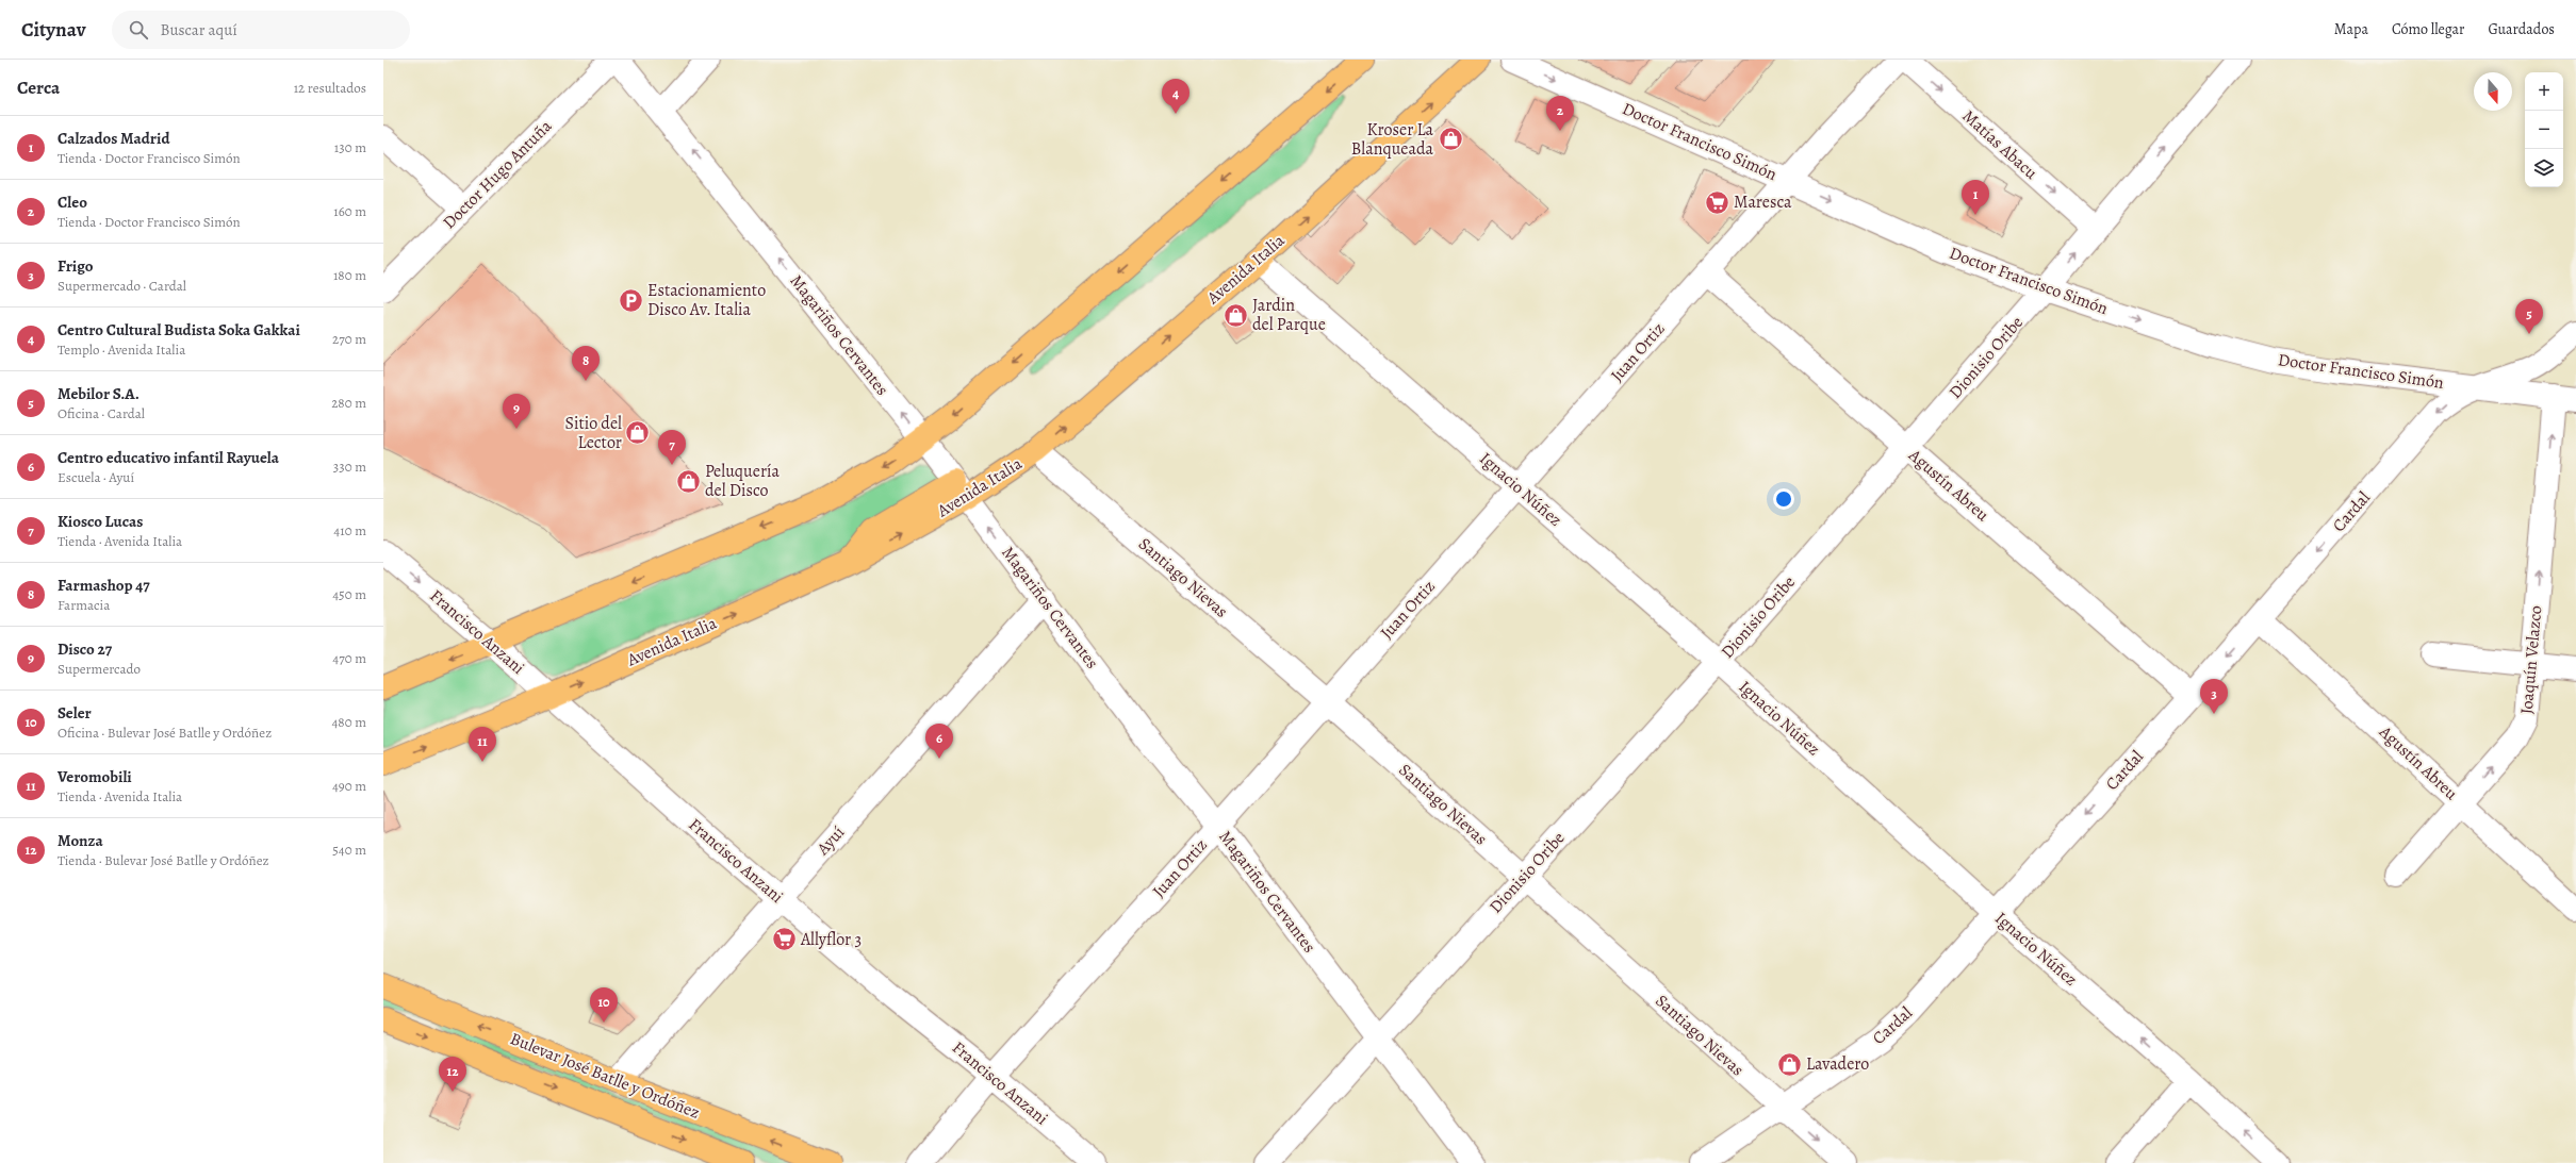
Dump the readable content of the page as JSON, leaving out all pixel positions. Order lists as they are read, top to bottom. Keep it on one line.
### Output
{"streets":{"main road":["Avenida Italia","Bulevar José Batlle y Ordóñez"],"street":["Doctor Francisco Simón","Matías Abacu","Doctor Hugo Antuña","Magariños Cervantes","Juan Ortiz","Dionisio Oribe","Agustín Abreu","Ignacio Núñez","Cardal","Santiago Nievas","Francisco Anzani","Joaquín Velazco","Ayuí"]},"crossings":[["Doctor Francisco Simón","Juan Ortiz"],["Doctor Francisco Simón","Dionisio Oribe"],["Doctor Francisco Simón","Cardal"],["Doctor Francisco Simón","Joaquín Velazco"],["Matías Abacu","Dionisio Oribe"],["Avenida Italia","Magariños Cervantes"],["Avenida Italia","Ignacio Núñez"],["Avenida Italia","Santiago Nievas"],["Avenida Italia","Francisco Anzani"],["Magariños Cervantes","Juan Ortiz"],["Magariños Cervantes","Dionisio Oribe"],["Magariños Cervantes","Ayuí"],["Juan Ortiz","Agustín Abreu"],["Juan Ortiz","Ignacio Núñez"],["Juan Ortiz","Santiago Nievas"],["Juan Ortiz","Francisco Anzani"],["Dionisio Oribe","Agustín Abreu"],["Dionisio Oribe","Ignacio Núñez"],["Dionisio Oribe","Santiago Nievas"],["Agustín Abreu","Cardal"],["Agustín Abreu","Joaquín Velazco"],["Ignacio Núñez","Cardal"],["Cardal","Santiago Nievas"],["Francisco Anzani","Ayuí"],["Ayuí","Bulevar José Batlle y Ordóñez"]],"one_way":["Doctor Francisco Simón","Matías Abacu","Magariños Cervantes","Cardal","Joaquín Velazco"],"places":{"shop":["Kroser La Blanqueada","Jardin del Parque","Sitio del Lector","Peluquería del Disco","Lavadero"],"supermarket":["Maresca","Allyflor 3"],"parking":["Estacionamiento Disco Av. Italia"]},"north":"bottom","page":{"header":"Citynav","search":"Buscar aquí","nav":["Mapa","Cómo llegar","Guardados"],"heading":["Cerca","12 resultados"],"map_buttons":["+","−"],"pins":["4","2","1","5","8","9","7","3","6","11","10","12"],"list":[{"mark":"1","name":"Calzados Madrid","note":"Tienda · Doctor Francisco Simón","value":"130 m"},{"mark":"2","name":"Cleo","note":"Tienda · Doctor Francisco Simón","value":"160 m"},{"mark":"3","name":"Frigo","note":"Supermercado · Cardal","value":"180 m"},{"mark":"4","name":"Centro Cultural Budista Soka Gakkai","note":"Templo · Avenida Italia","value":"270 m"},{"mark":"5","name":"Mebilor S.A.","note":"Oficina · Cardal","value":"280 m"},{"mark":"6","name":"Centro educativo infantil Rayuela","note":"Escuela · Ayuí","value":"330 m"},{"mark":"7","name":"Kiosco Lucas","note":"Tienda · Avenida Italia","value":"410 m"},{"mark":"8","name":"Farmashop 47","note":"Farmacia","value":"450 m"},{"mark":"9","name":"Disco 27","note":"Supermercado","value":"470 m"},{"mark":"10","name":"Seler","note":"Oficina · Bulevar José Batlle y Ordóñez","value":"480 m"},{"mark":"11","name":"Veromobili","note":"Tienda · Avenida Italia","value":"490 m"},{"mark":"12","name":"Monza","note":"Tienda · Bulevar José Batlle y Ordóñez","value":"540 m"}]}}
